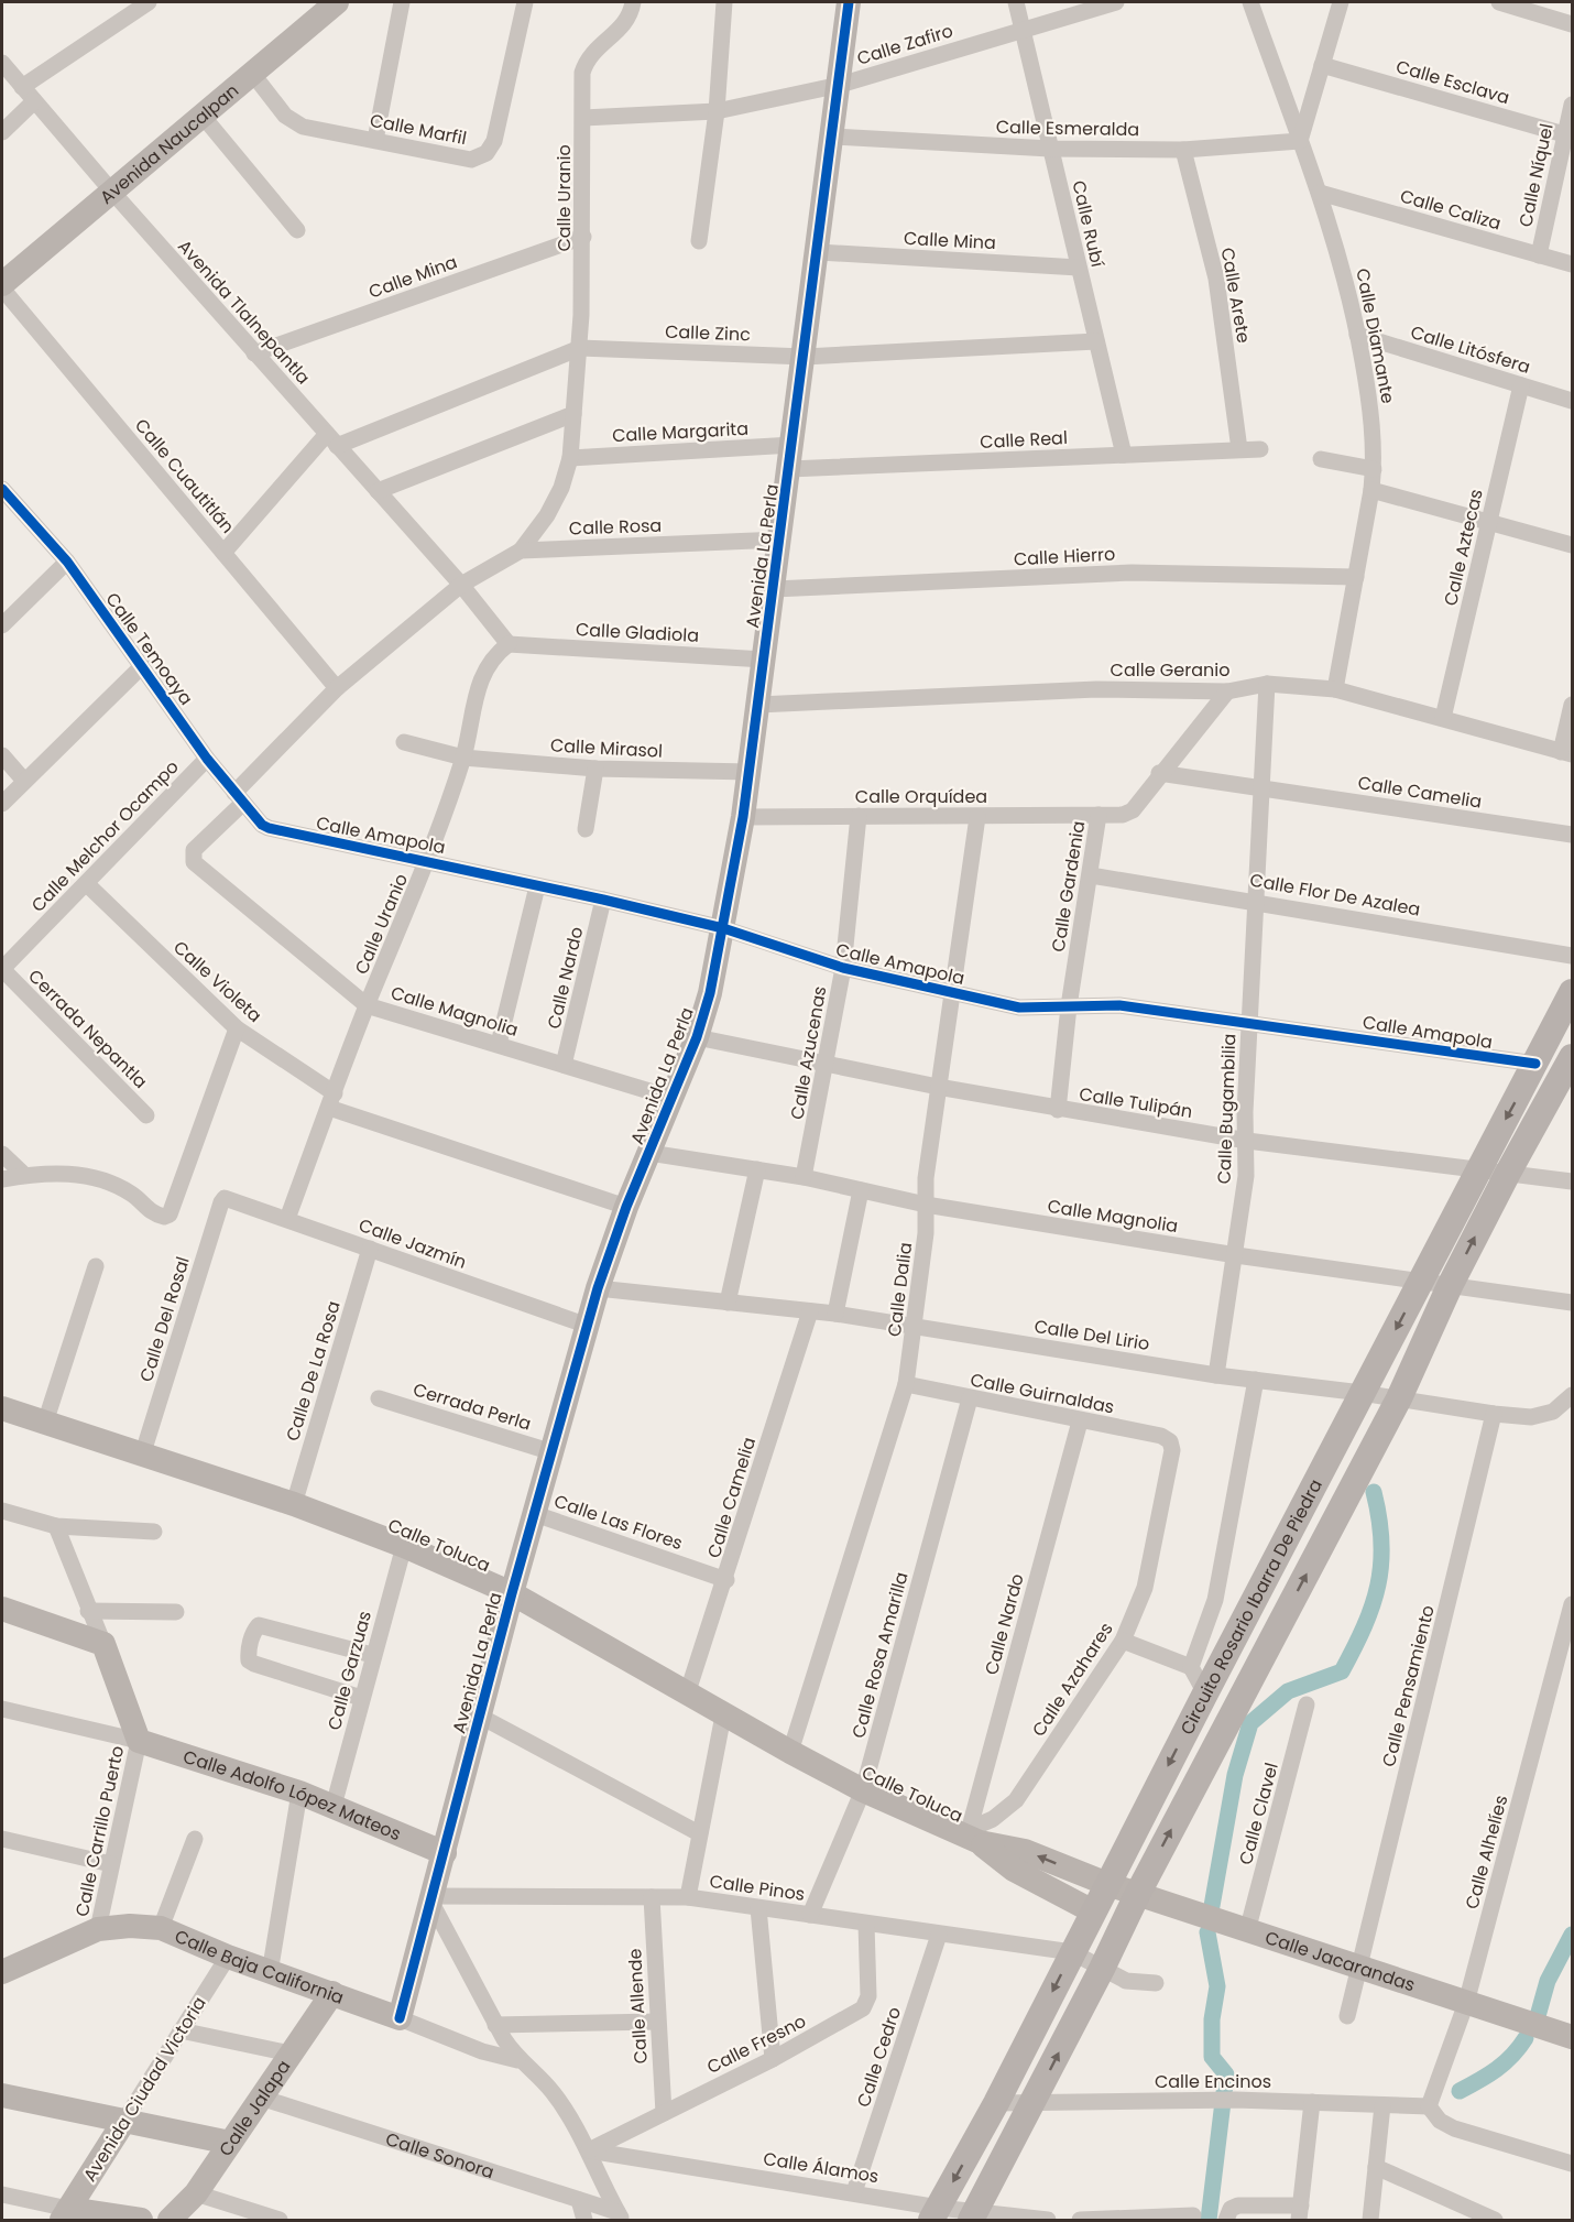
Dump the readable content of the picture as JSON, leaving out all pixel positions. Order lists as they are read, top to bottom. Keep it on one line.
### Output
{"streets":{"main road":["Circuito Rosario Ibarra De Piedra"],"street":["Calle Zafiro","Calle Esclava","Calle Esmeralda","Calle Marfil","Avenida Naucalpan","Calle Níquel","Calle Uranio","Calle Caliza","Calle Rubí","Calle Mina","Calle Arete","Avenida Tlalnepantla","Calle Zinc","Calle Diamante","Calle Litósfera","Calle Margarita","Calle Real","Calle Cuautitlán","Calle Rosa","Calle Aztecas","Avenida La Perla","Calle Hierro","Calle Gladiola","Calle Temoaya","Calle Geranio","Calle Mirasol","Calle Camelia","Calle Orquídea","Calle Amapola","Calle Melchor Ocampo","Calle Gardenia","Calle Flor De Azalea","Calle Nardo","Calle Violeta","Calle Magnolia","Cerrada Nepantla","Calle Azucenas","Calle Tulipán","Calle Bugambilia","Calle Jazmín","Calle Dalia","Calle Del Rosal","Calle Del Lirio","Calle De La Rosa","Calle Guirnaldas","Cerrada Perla","Calle Las Flores","Calle Toluca","Calle Rosa Amarilla","Calle Garzuas","Calle Azahares","Calle Pensamiento","Calle Adolfo López Mateos","Calle Clavel","Calle Carrillo Puerto","Calle Alhelíes","Calle Pinos","Calle Jacarandas","Calle Baja California","Calle Allende","Calle Fresno","Calle Cedro","Calle Encinos","Avenida Ciudad Victoria","Calle Jalapa","Calle Sonora","Calle Álamos"]},"crossings":[["Calle Zafiro","Calle Uranio"],["Calle Zafiro","Calle Rubí"],["Calle Zafiro","Avenida La Perla"],["Calle Esclava","Calle Níquel"],["Calle Esmeralda","Calle Rubí"],["Calle Esmeralda","Calle Arete"],["Calle Esmeralda","Calle Diamante"],["Calle Esmeralda","Avenida La Perla"],["Calle Marfil","Avenida Naucalpan"],["Avenida Naucalpan","Avenida Tlalnepantla"],["Avenida Naucalpan","Calle Cuautitlán"],["Calle Níquel","Calle Caliza"],["Calle Uranio","Calle Mina"],["Calle Uranio","Calle Zinc"],["Calle Uranio","Calle Margarita"],["Calle Uranio","Calle Rosa"],["Calle Uranio","Calle Gladiola"],["Calle Uranio","Calle Mirasol"],["Calle Uranio","Calle Amapola"],["Calle Uranio","Calle Violeta"],["Calle Uranio","Calle Magnolia"],["Calle Uranio","Calle Jazmín"],["Calle Caliza","Calle Diamante"],["Calle Rubí","Calle Mina"],["Calle Rubí","Calle Zinc"],["Calle Rubí","Calle Real"],["Calle Mina","Avenida Tlalnepantla"],["Calle Mina","Avenida La Perla"],["Calle Arete","Calle Real"],["Avenida Tlalnepantla","Calle Zinc"],["Avenida Tlalnepantla","Calle Rosa"],["Calle Zinc","Avenida La Perla"],["Calle Diamante","Calle Litósfera"],["Calle Diamante","Calle Hierro"],["Calle Diamante","Calle Geranio"],["Calle Litósfera","Calle Aztecas"],["Calle Margarita","Calle Real"],["Calle Margarita","Avenida La Perla"],["Calle Real","Avenida La Perla"],["Calle Rosa","Avenida La Perla"],["Calle Aztecas","Calle Geranio"],["Avenida La Perla","Calle Hierro"],["Avenida La Perla","Calle Gladiola"],["Avenida La Perla","Calle Geranio"],["Avenida La Perla","Calle Mirasol"],["Avenida La Perla","Calle Orquídea"],["Avenida La Perla","Calle Amapola"],["Avenida La Perla","Calle Violeta"],["Avenida La Perla","Calle Magnolia"],["Avenida La Perla","Calle Tulipán"],["Avenida La Perla","Calle Jazmín"],["Avenida La Perla","Calle Del Lirio"],["Avenida La Perla","Cerrada Perla"],["Avenida La Perla","Calle Las Flores"],["Avenida La Perla","Calle Toluca"],["Avenida La Perla","Calle Adolfo López Mateos"],["Avenida La Perla","Calle Pinos"],["Avenida La Perla","Calle Baja California"],["Calle Temoaya","Calle Amapola"],["Calle Temoaya","Calle Melchor Ocampo"],["Calle Temoaya","Calle Magnolia"],["Calle Geranio","Calle Gardenia"],["Calle Geranio","Calle Bugambilia"],["Calle Camelia","Calle Bugambilia"],["Calle Camelia","Calle Del Lirio"],["Calle Camelia","Calle Las Flores"],["Calle Camelia","Calle Toluca"],["Calle Orquídea","Calle Gardenia"],["Calle Orquídea","Calle Azucenas"],["Calle Orquídea","Calle Dalia"],["Calle Amapola","Calle Gardenia"],["Calle Amapola","Calle Nardo"],["Calle Amapola","Calle Azucenas"],["Calle Amapola","Calle Bugambilia"],["Calle Amapola","Calle Dalia"],["Calle Amapola","Circuito Rosario Ibarra De Piedra"],["Calle Melchor Ocampo","Calle Violeta"],["Calle Melchor Ocampo","Cerrada Nepantla"],["Calle Gardenia","Calle Flor De Azalea"],["Calle Gardenia","Calle Tulipán"],["Calle Flor De Azalea","Calle Bugambilia"],["Calle Nardo","Calle Magnolia"],["Calle Nardo","Calle Guirnaldas"],["Calle Nardo","Calle Toluca"],["Calle Nardo","Calle Azahares"],["Calle Magnolia","Calle Azucenas"],["Calle Magnolia","Calle Bugambilia"],["Calle Magnolia","Calle Dalia"],["Calle Magnolia","Circuito Rosario Ibarra De Piedra"],["Calle Azucenas","Calle Tulipán"],["Calle Tulipán","Calle Bugambilia"],["Calle Tulipán","Calle Dalia"],["Calle Tulipán","Circuito Rosario Ibarra De Piedra"],["Calle Bugambilia","Calle Del Lirio"],["Calle Jazmín","Calle Del Rosal"],["Calle Jazmín","Calle De La Rosa"],["Calle Dalia","Calle Del Lirio"],["Calle Dalia","Calle Guirnaldas"],["Calle Dalia","Calle Toluca"],["Calle Del Rosal","Calle Toluca"],["Calle Del Lirio","Circuito Rosario Ibarra De Piedra"],["Calle Del Lirio","Calle Pensamiento"],["Calle De La Rosa","Calle Toluca"],["Calle Guirnaldas","Calle Rosa Amarilla"],["Calle Guirnaldas","Calle Azahares"],["Calle Toluca","Circuito Rosario Ibarra De Piedra"],["Calle Toluca","Calle Rosa Amarilla"],["Calle Toluca","Calle Garzuas"],["Calle Toluca","Calle Azahares"],["Calle Toluca","Calle Jacarandas"],["Circuito Rosario Ibarra De Piedra","Calle Pinos"],["Circuito Rosario Ibarra De Piedra","Calle Jacarandas"],["Circuito Rosario Ibarra De Piedra","Calle Encinos"],["Circuito Rosario Ibarra De Piedra","Calle Álamos"],["Calle Rosa Amarilla","Calle Pinos"],["Calle Garzuas","Calle Adolfo López Mateos"],["Calle Pensamiento","Calle Jacarandas"],["Calle Adolfo López Mateos","Calle Carrillo Puerto"],["Calle Clavel","Calle Jacarandas"],["Calle Carrillo Puerto","Calle Baja California"],["Calle Alhelíes","Calle Jacarandas"],["Calle Alhelíes","Calle Encinos"],["Calle Pinos","Calle Allende"],["Calle Pinos","Calle Fresno"],["Calle Pinos","Calle Cedro"],["Calle Baja California","Avenida Ciudad Victoria"],["Calle Baja California","Calle Jalapa"],["Calle Allende","Calle Fresno"],["Calle Fresno","Calle Álamos"],["Calle Cedro","Calle Álamos"],["Calle Jalapa","Calle Sonora"]]}
